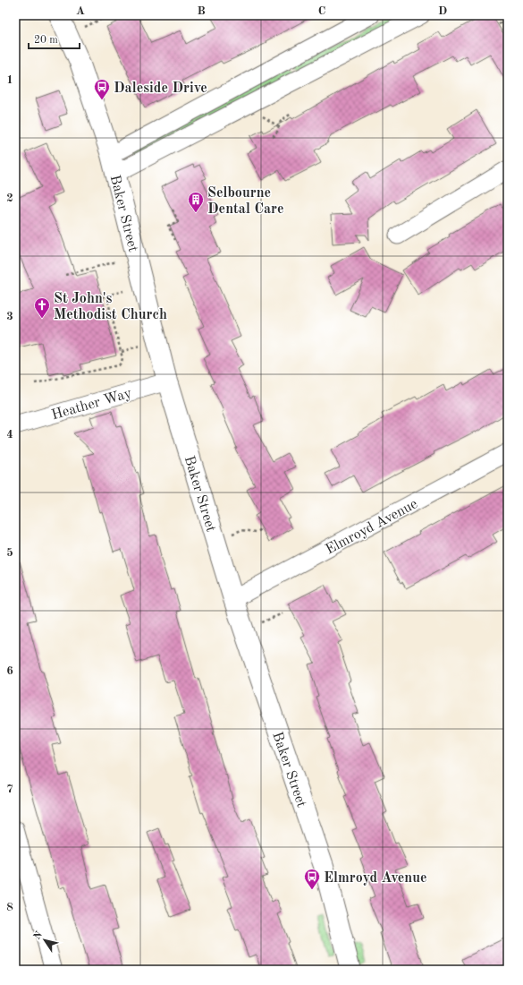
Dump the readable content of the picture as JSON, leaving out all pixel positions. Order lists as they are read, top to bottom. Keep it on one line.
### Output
{"streets":{"street":["Baker Street","Heather Way","Elmroyd Avenue"]},"crossings":[["Baker Street","Heather Way"],["Baker Street","Elmroyd Avenue"]],"places":{"bus stop":["Daleside Drive","Elmroyd Avenue"],"building":["Selbourne Dental Care"],"church":["St John's Methodist Church"]},"scale_bar":"20 m","north":"top left","grid":{"columns":["A","B","C","D"],"rows":["1","2","3","4","5","6","7","8"]}}
